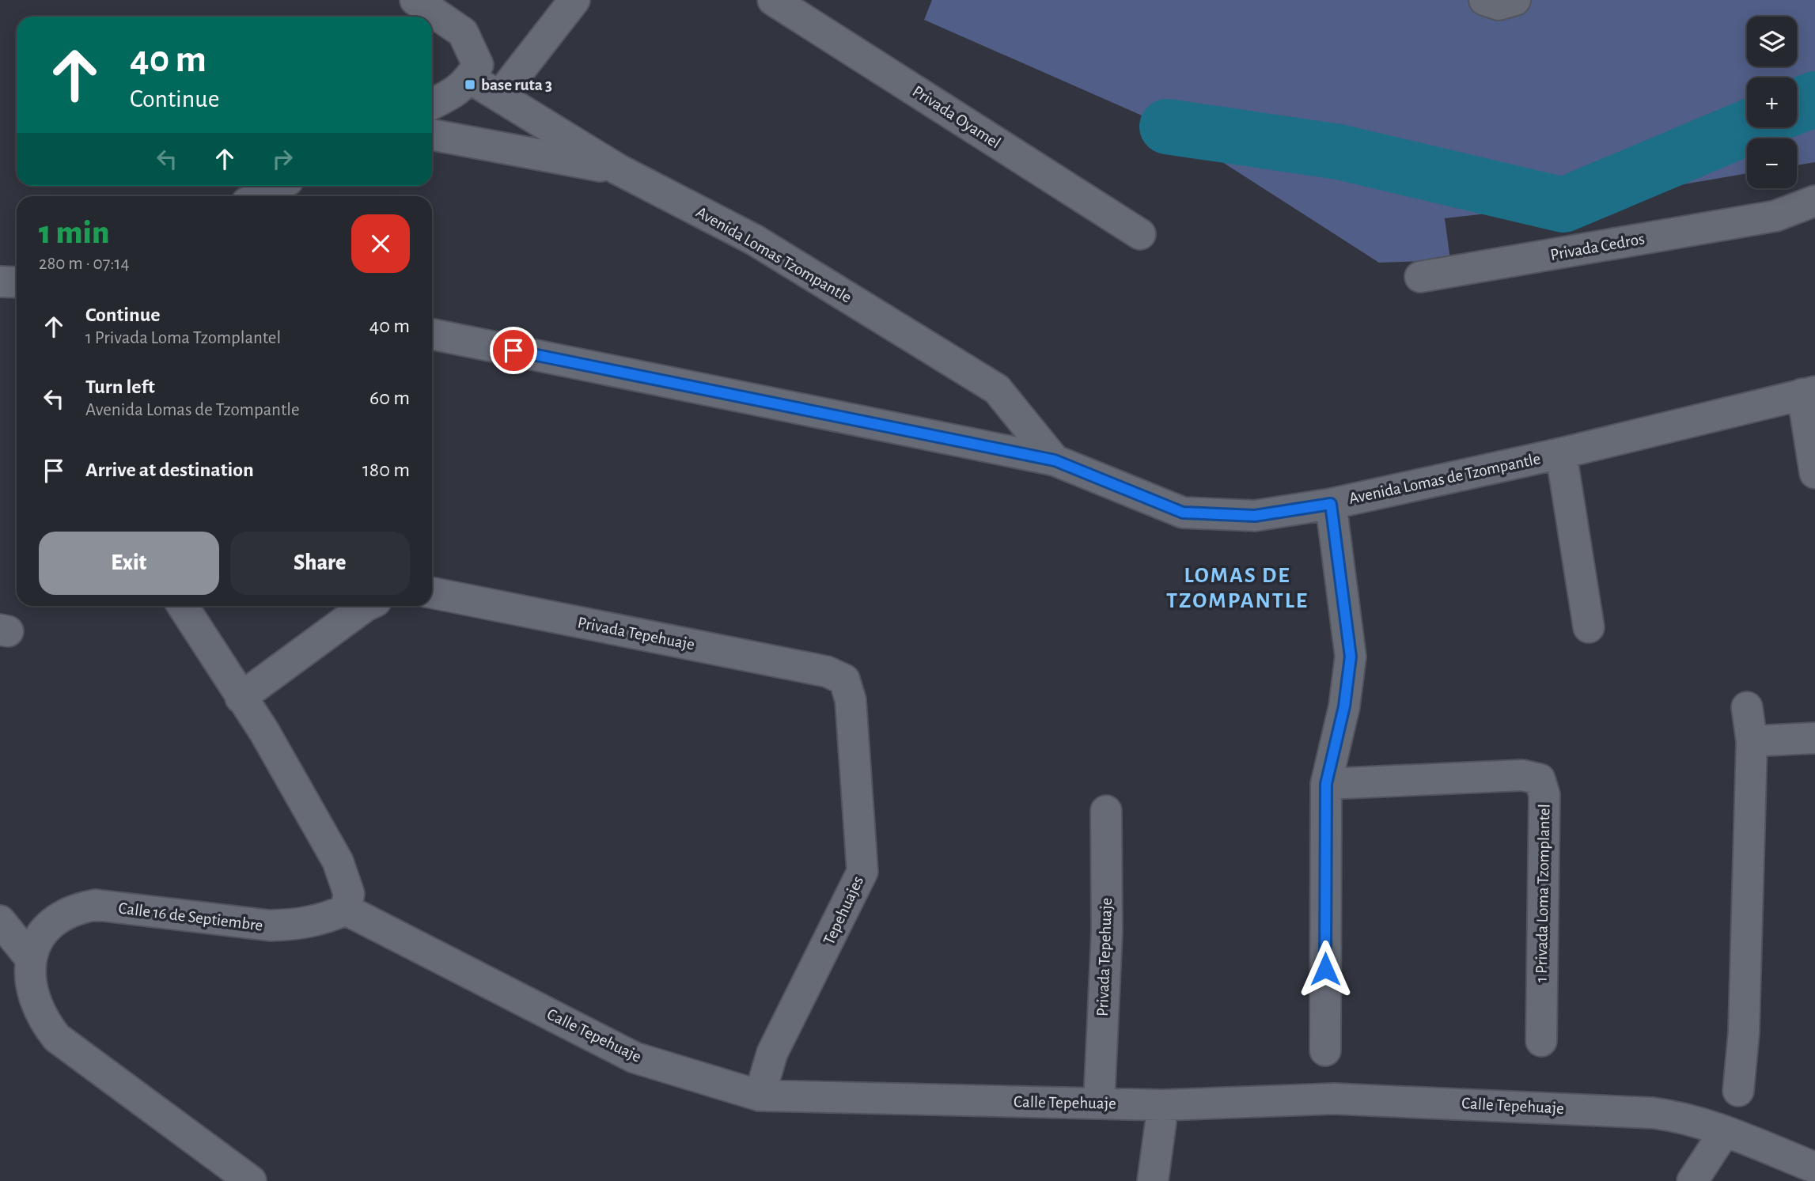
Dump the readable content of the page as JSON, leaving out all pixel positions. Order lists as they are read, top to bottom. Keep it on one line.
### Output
{"streets":{"street":["Privada Oyamel","Privada Cedros","Avenida Lomas Tzompantle","Avenida Lomas de Tzompantle","Privada Tepehuaje","1 Privada Loma Tzomplantel","Tepehuajes","Calle 16 de Septiembre","Calle Tepehuaje"]},"crossings":[["Avenida Lomas Tzompantle","Avenida Lomas de Tzompantle"],["Privada Tepehuaje","Tepehuajes"],["Privada Tepehuaje","Calle Tepehuaje"],["Tepehuajes","Calle Tepehuaje"],["Calle 16 de Septiembre","Calle Tepehuaje"]],"districts":["LOMAS DE TZOMPANTLE"],"places":{"transit":["base ruta 3"]},"page":{"map_buttons":["+","−"],"turn":["40 m","Continue"],"heading":["1 min","280 m · 07:14"],"list":[{"name":"Continue","note":"1 Privada Loma Tzomplantel","value":"40 m"},{"name":"Turn left","note":"Avenida Lomas de Tzompantle","value":"60 m"},{"name":"Arrive at destination","value":"180 m"}],"buttons":["Exit","Share"]}}
